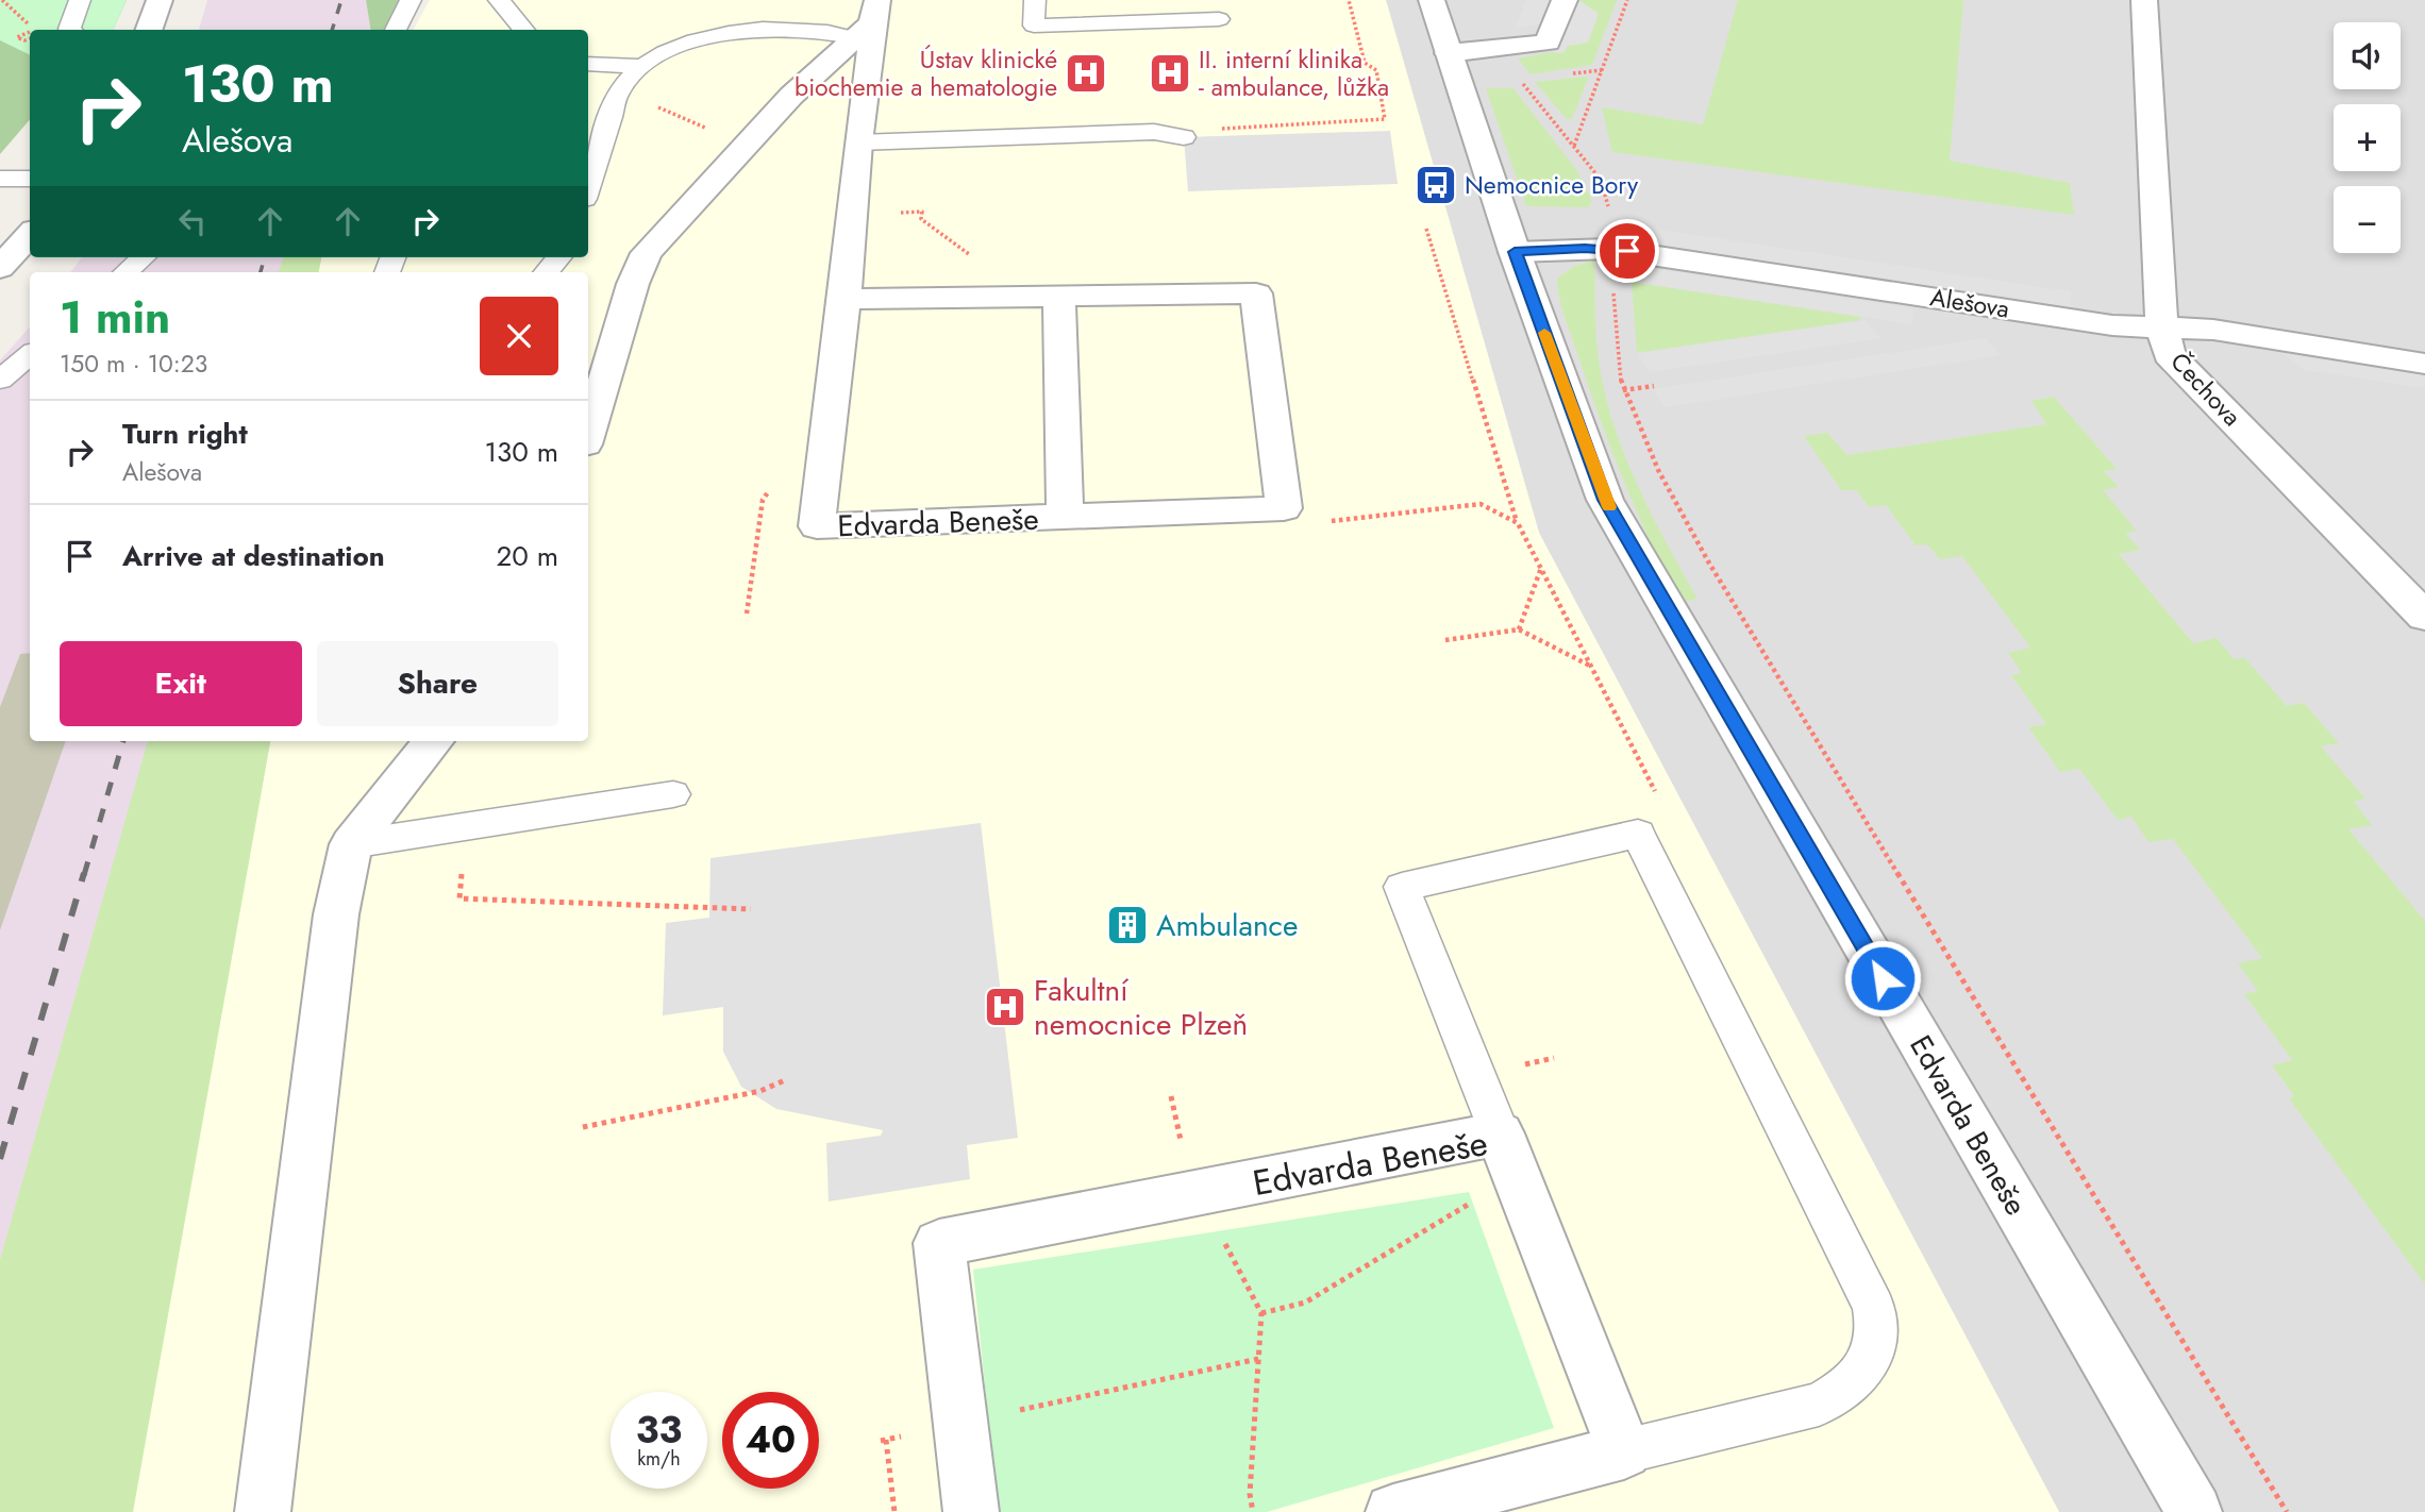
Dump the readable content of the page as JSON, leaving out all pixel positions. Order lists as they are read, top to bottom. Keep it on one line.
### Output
{"streets":{"street":["Alešova","Čechova","Edvarda Beneše"]},"crossings":[["Alešova","Čechova"],["Alešova","Edvarda Beneše"]],"places":{"hospital":["Ústav klinické biochemie a hematologie","II. interní klinika - ambulance, lůžka","Fakultní nemocnice Plzeň"],"bus stop":["Nemocnice Bory"],"building":["Ambulance"]},"page":{"map_buttons":["+","−"],"turn":["130 m","Alešova"],"heading":["1 min","150 m · 10:23"],"list":[{"name":"Turn right","note":"Alešova","value":"130 m"},{"name":"Arrive at destination","value":"20 m"}],"buttons":["Exit","Share"],"speed":"33 km/h","limit":"40"}}
